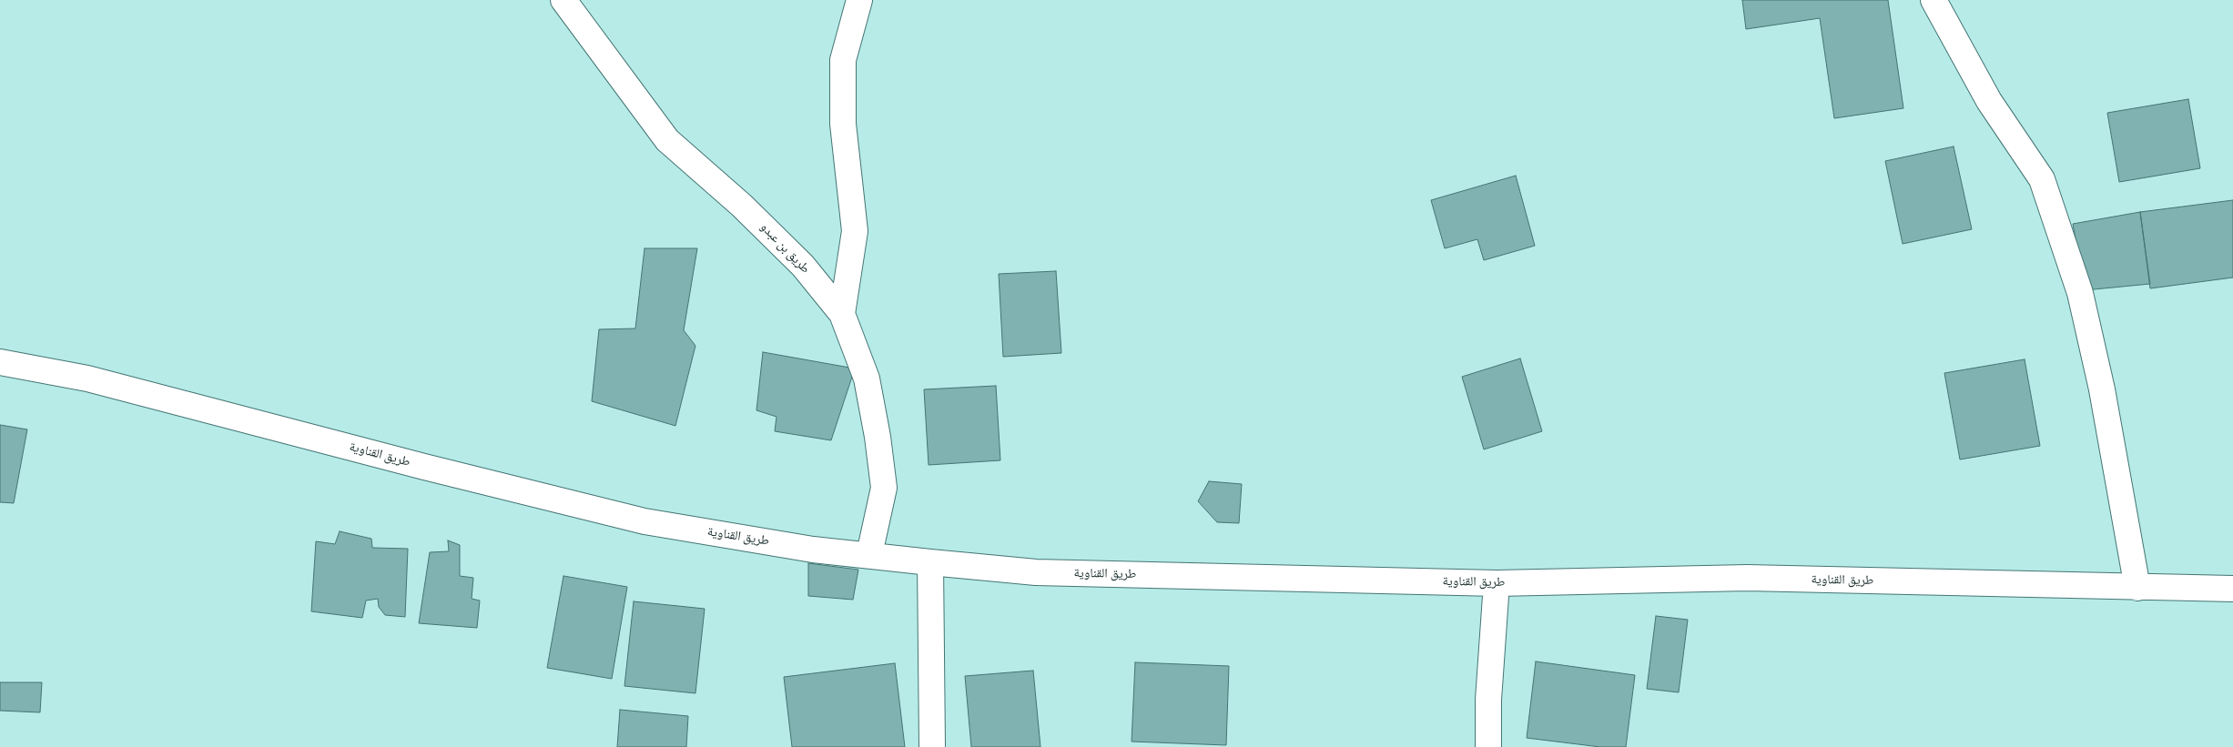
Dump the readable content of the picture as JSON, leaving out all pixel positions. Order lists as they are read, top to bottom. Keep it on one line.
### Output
{"streets":{"street":["طريق بن عبدو","طريق القناوية"]},"crossings":[["طريق بن عبدو","طريق القناوية"]]}
